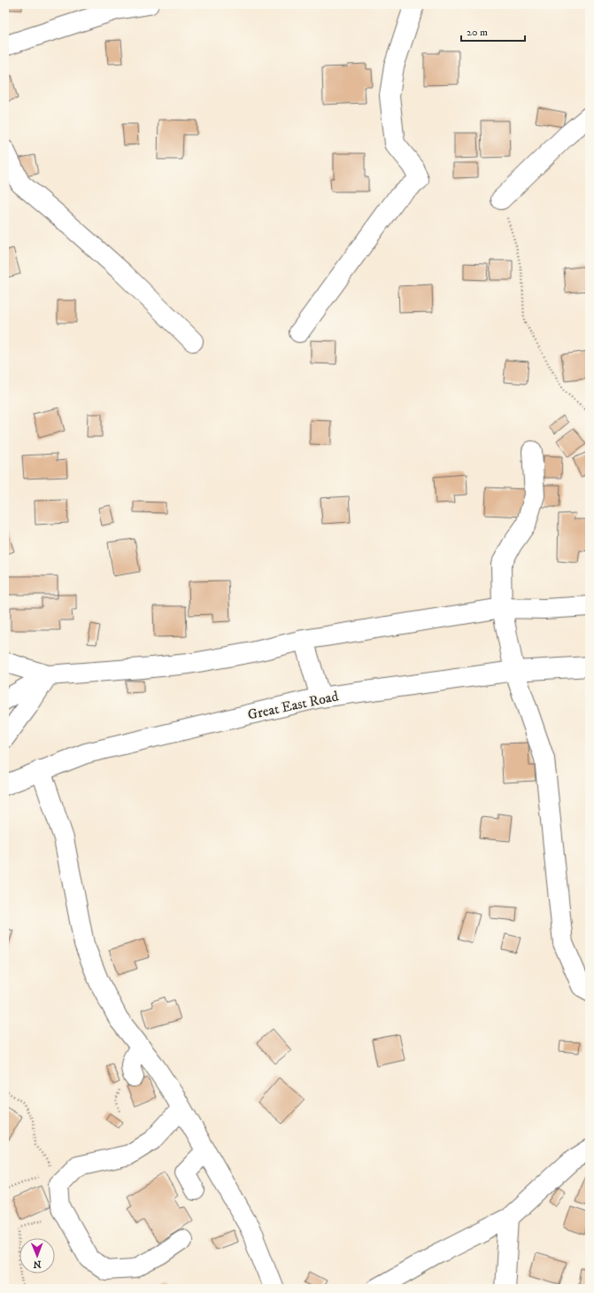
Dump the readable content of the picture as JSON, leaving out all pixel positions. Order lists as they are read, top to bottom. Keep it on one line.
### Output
{"streets":{"main road":["Great East Road"]},"scale_bar":"20 m","north":"bottom"}
